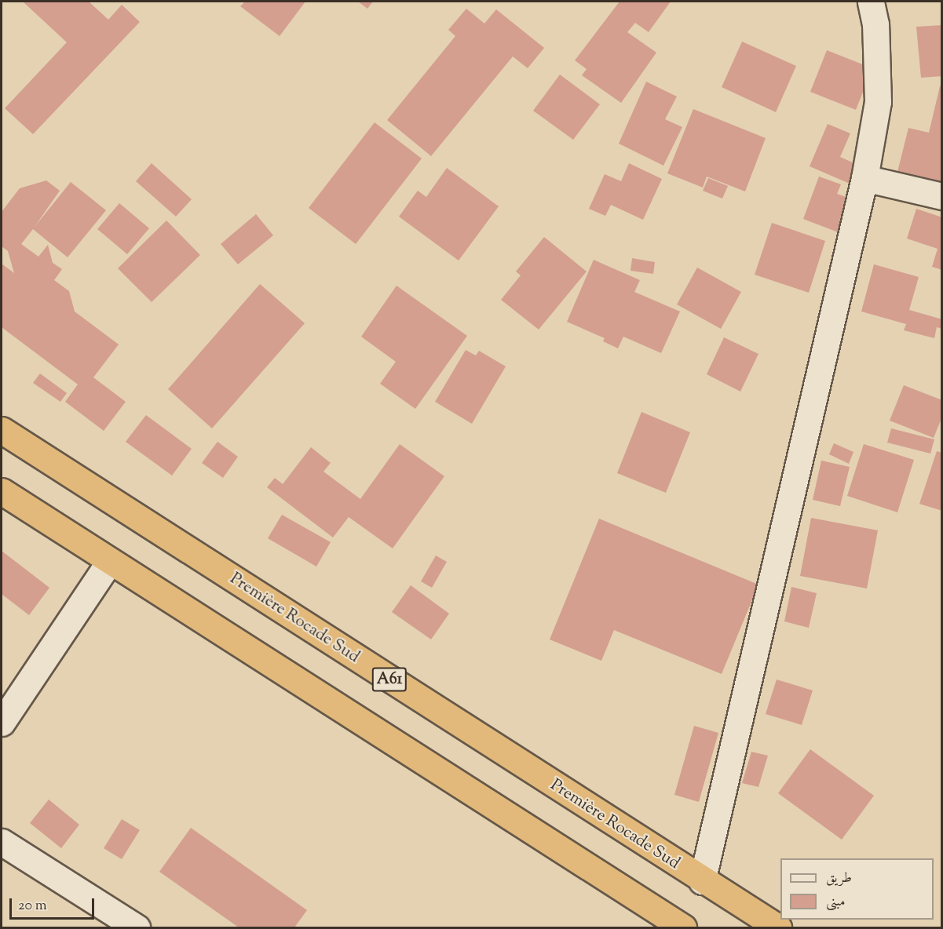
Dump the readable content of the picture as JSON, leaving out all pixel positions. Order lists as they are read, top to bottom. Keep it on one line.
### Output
{"streets":{"highway":["Première Rocade Sud","A61"]},"legend":["طريق","مبنى"],"scale_bar":"20 m"}
